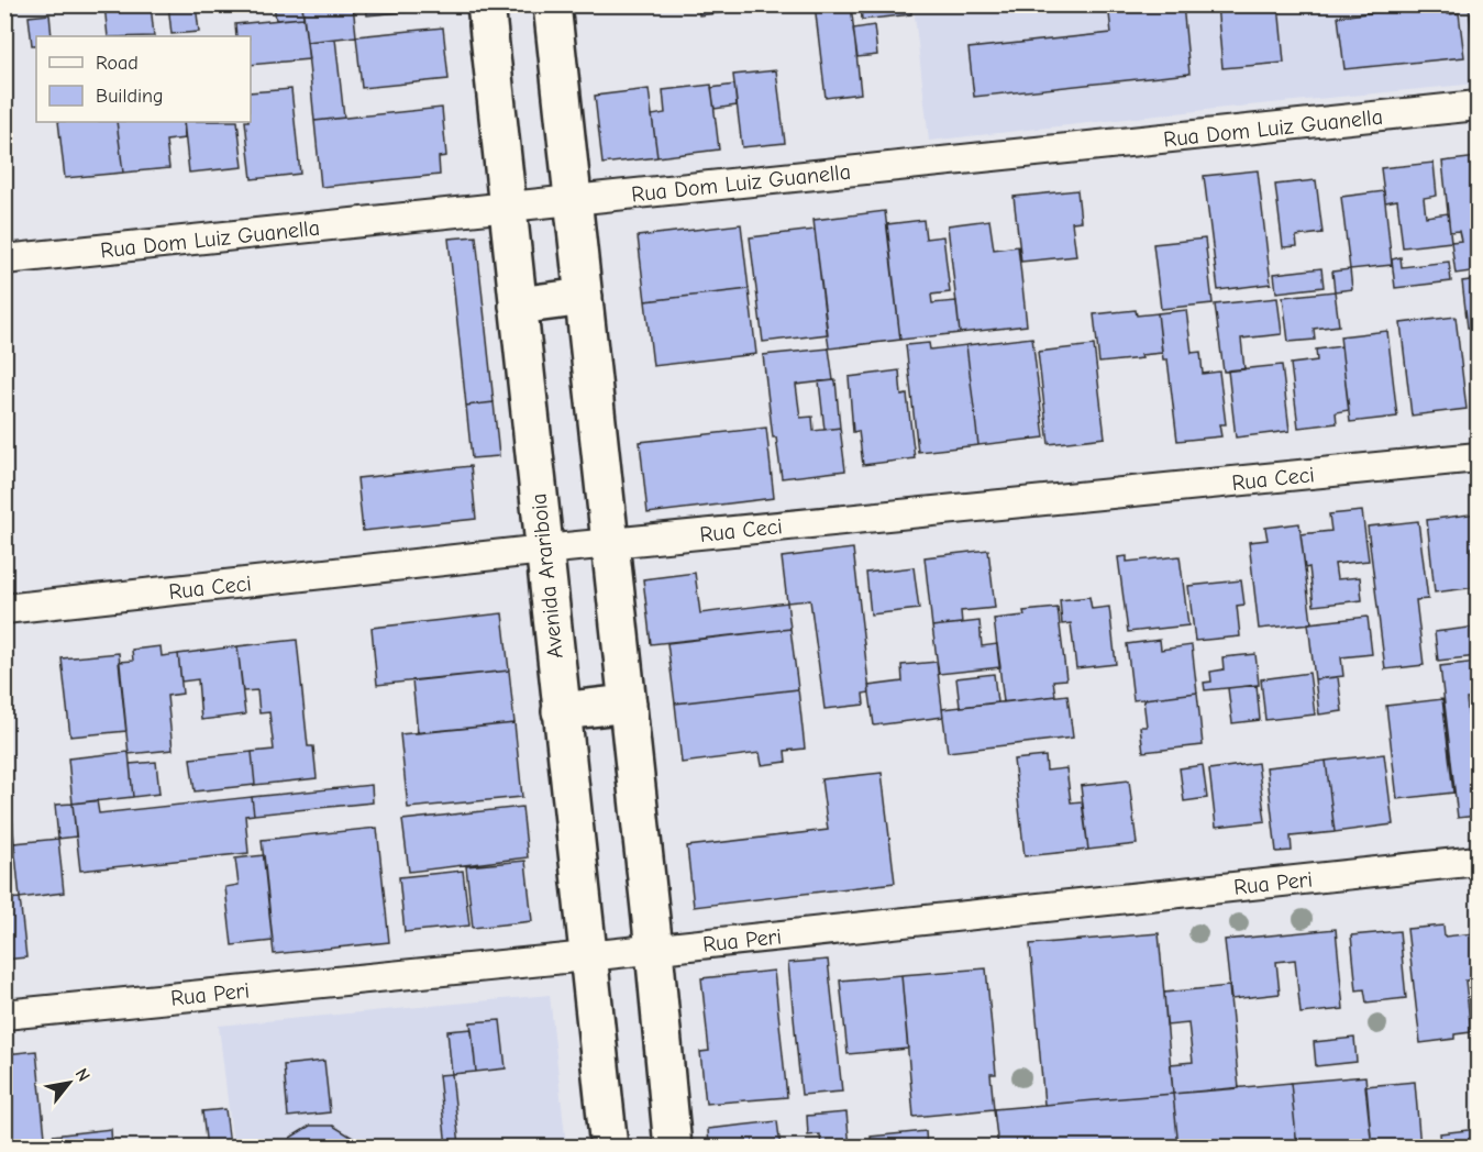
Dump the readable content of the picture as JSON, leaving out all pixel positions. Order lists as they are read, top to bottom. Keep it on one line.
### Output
{"streets":{"main road":["Avenida Arariboia"],"street":["Rua Dom Luiz Guanella","Rua Ceci","Rua Peri"]},"crossings":[["Rua Dom Luiz Guanella","Avenida Arariboia"],["Rua Ceci","Avenida Arariboia"],["Avenida Arariboia","Rua Peri"]],"legend":["Road","Building"],"north":"top right"}
